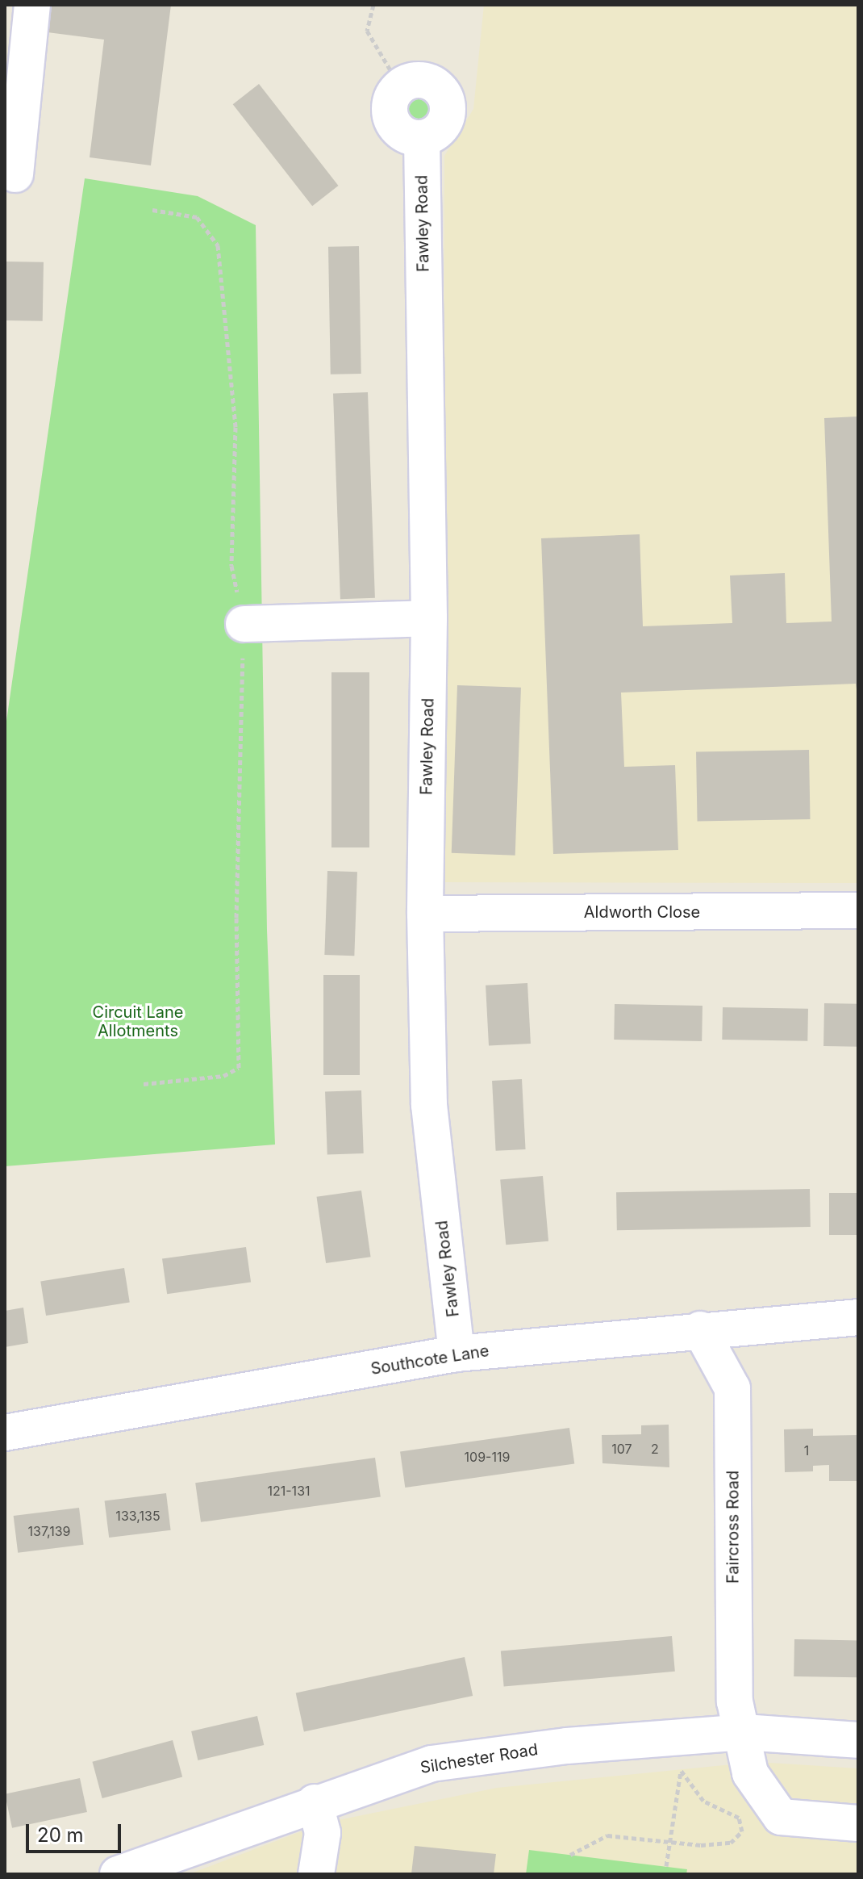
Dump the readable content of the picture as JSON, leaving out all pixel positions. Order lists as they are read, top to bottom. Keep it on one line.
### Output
{"streets":{"street":["Fawley Road","Aldworth Close","Southcote Lane","Faircross Road","Silchester Road"]},"crossings":[["Fawley Road","Aldworth Close"],["Fawley Road","Southcote Lane"],["Southcote Lane","Faircross Road"],["Faircross Road","Silchester Road"]],"parks":["Circuit Lane Allotments"],"house_numbers":["107","2","1","109-119","121-131","133,135","137,139"],"scale_bar":"20 m"}
